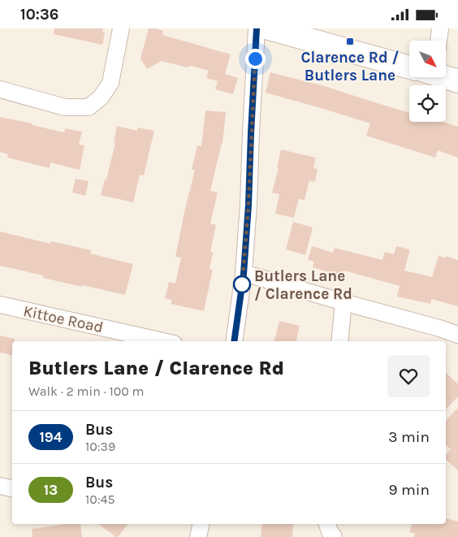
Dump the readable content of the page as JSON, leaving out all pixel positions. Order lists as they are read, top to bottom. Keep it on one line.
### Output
{"streets":{"street":["Kittoe Road"]},"places":{"transit":["Clarence Rd / Butlers Lane"],"other":["Butlers Lane / Clarence Rd"]},"lines":["bus line 194"],"north":"bottom right","page":{"status":"10:36","heading":["Butlers Lane / Clarence Rd","Walk · 2 min · 100 m"],"list":[{"mark":"194","name":"Bus","note":"10:39","value":"3 min"},{"mark":"13","name":"Bus","note":"10:45","value":"9 min"}]}}
